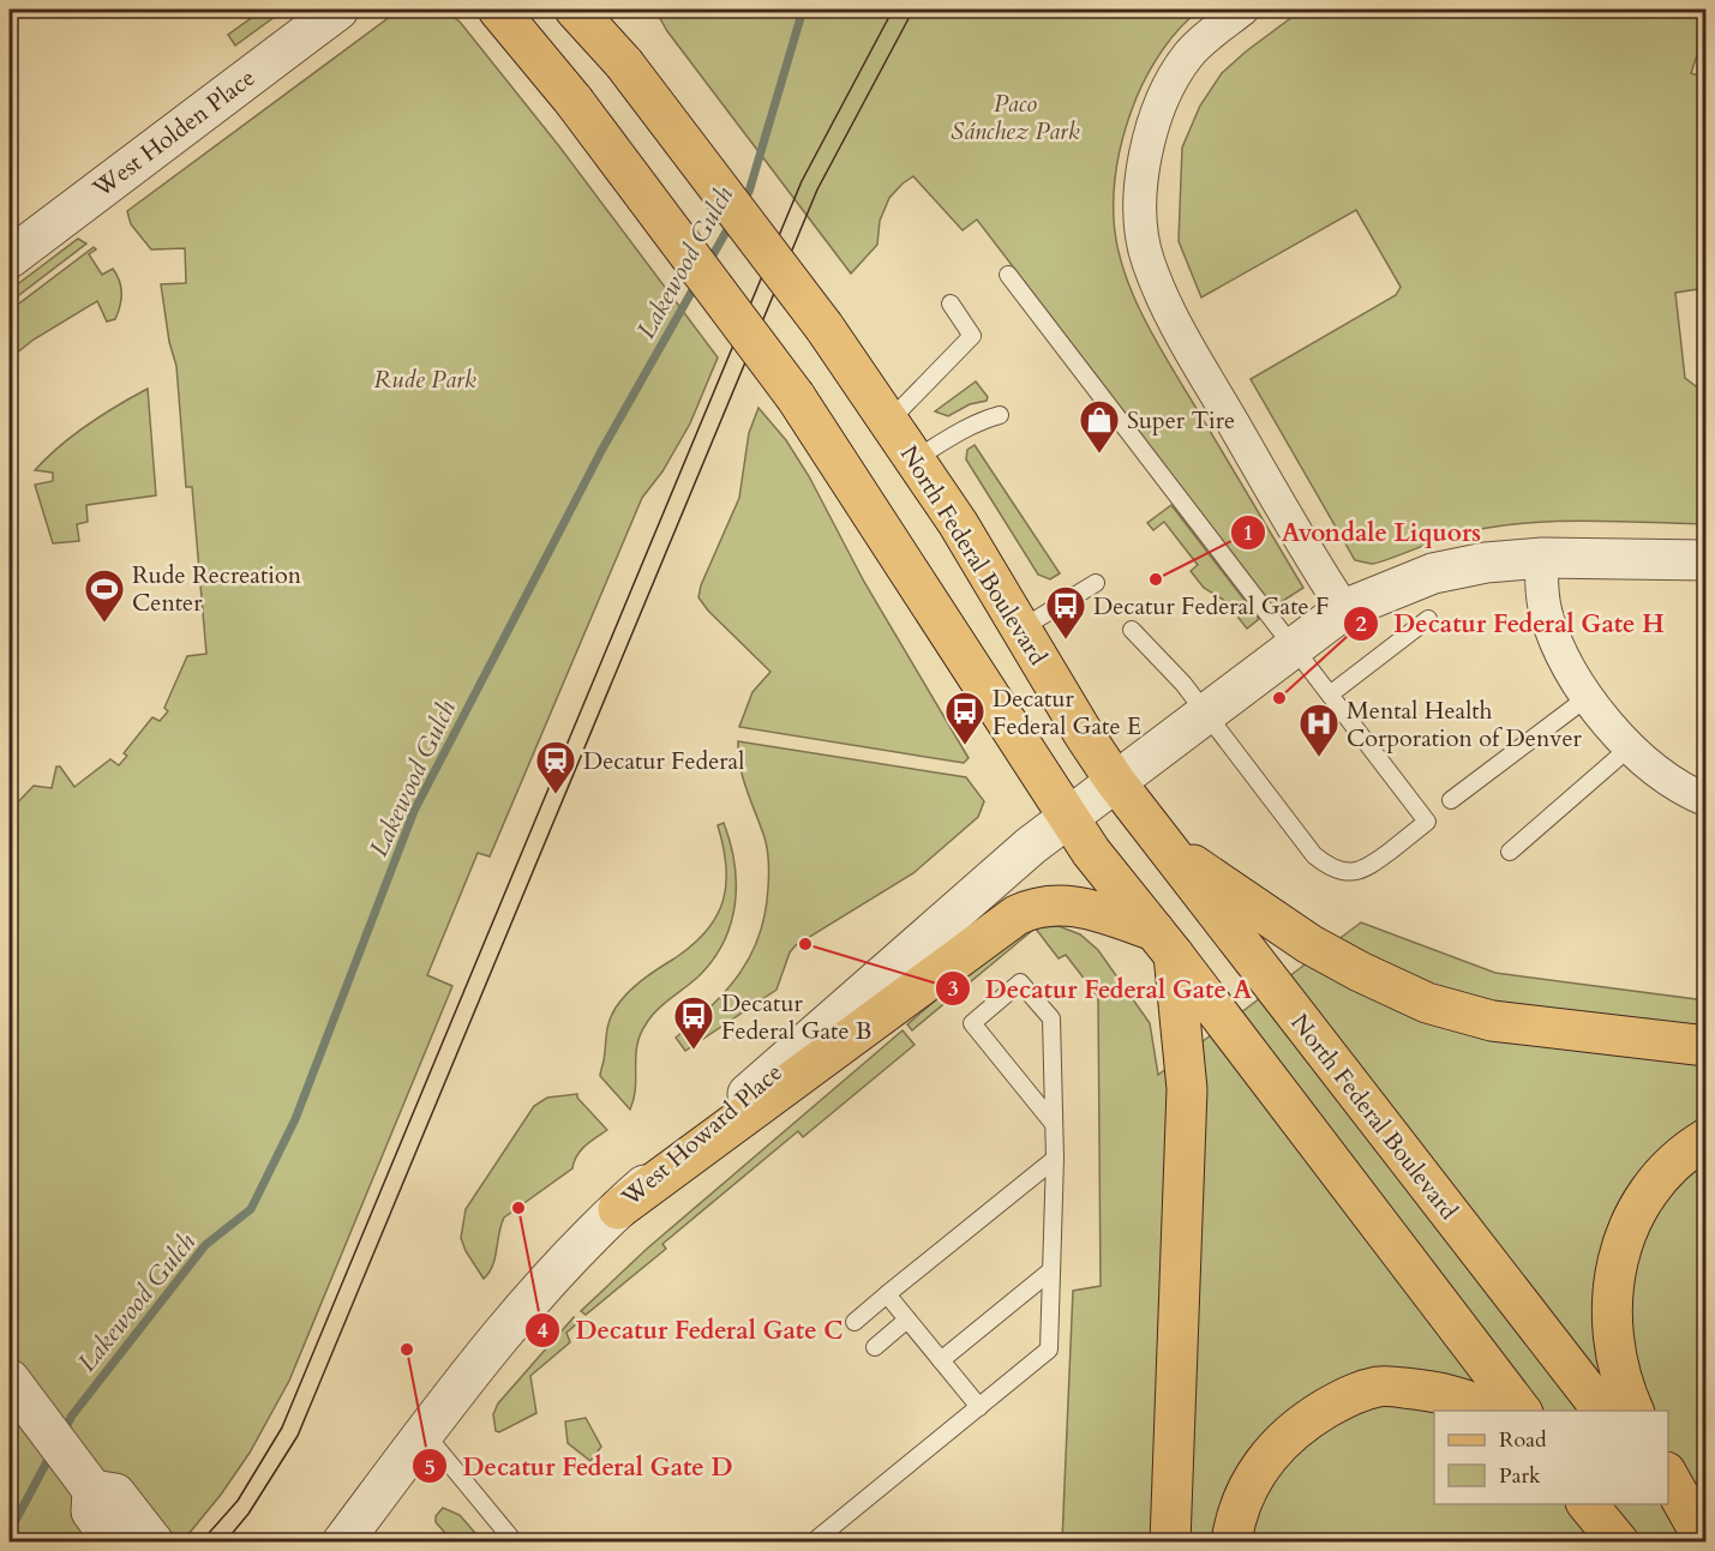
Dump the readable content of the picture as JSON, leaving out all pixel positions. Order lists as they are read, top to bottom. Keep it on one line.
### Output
{"streets":{"main road":["North Federal Boulevard"],"street":["West Holden Place","West Howard Place"]},"crossings":[["North Federal Boulevard","West Howard Place"]],"water":["Lakewood Gulch"],"parks":["Paco Sánchez Park","Rude Park"],"places":{"shop":["Super Tire"],"other":["Avondale Liquors","Decatur Federal Gate H","Decatur Federal Gate A","Decatur Federal Gate C","Decatur Federal Gate D"],"sports":["Rude Recreation Center"],"bus stop":["Decatur Federal Gate F","Decatur Federal Gate E","Decatur Federal Gate B"],"hospital":["Mental Health Corporation of Denver"],"station":["Decatur Federal"]},"legend":["Road","Park"]}
